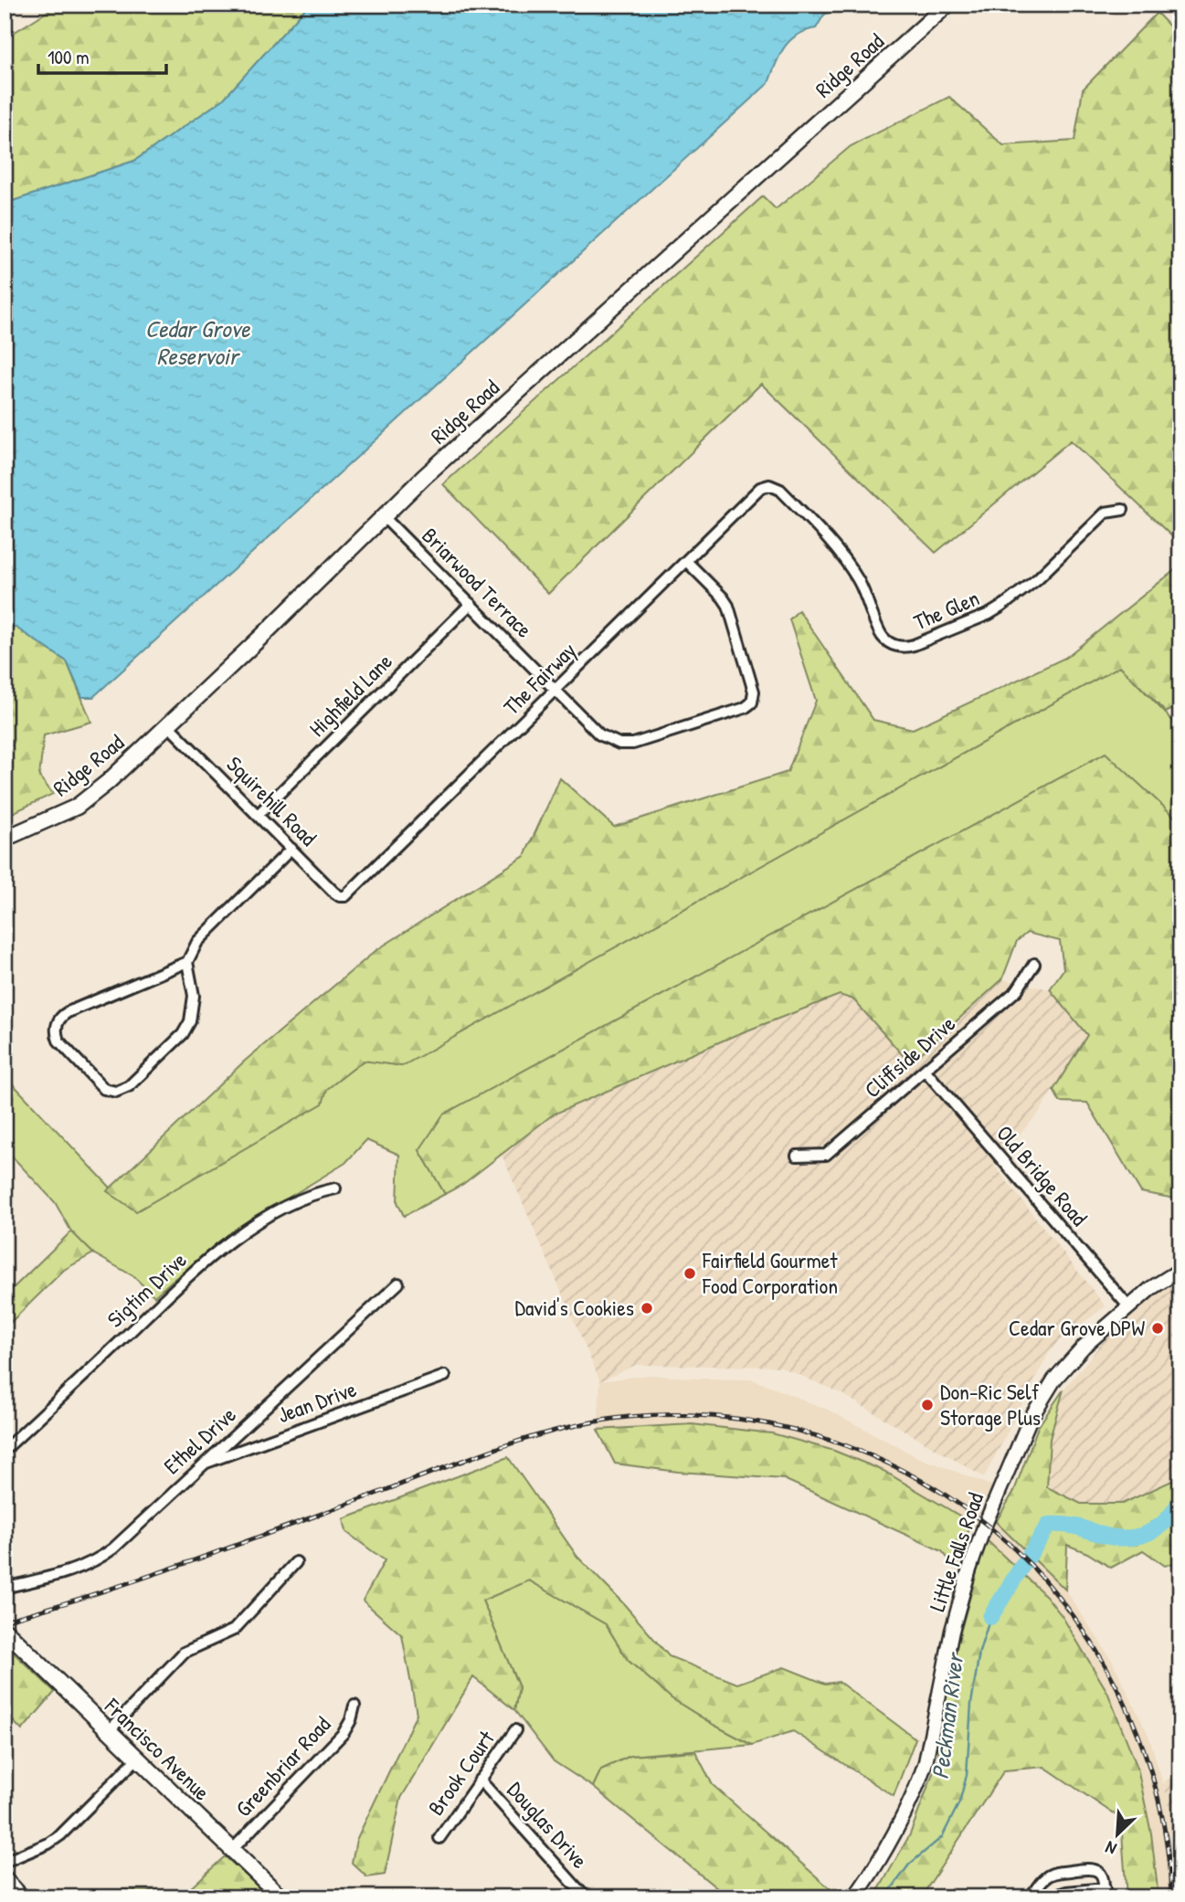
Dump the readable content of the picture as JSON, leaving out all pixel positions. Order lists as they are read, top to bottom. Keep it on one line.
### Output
{"streets":{"main road":["Ridge Road","Francisco Avenue"],"street":["Briarwood Terrace","The Glen","The Fairway","Highfield Lane","Squirehill Road","Cliffside Drive","Old Bridge Road","Sigtim Drive","Jean Drive","Ethel Drive","Little Falls Road","Greenbriar Road","Brook Court","Douglas Drive"]},"crossings":[["Ridge Road","Briarwood Terrace"],["Ridge Road","Squirehill Road"],["Briarwood Terrace","The Fairway"],["Briarwood Terrace","Highfield Lane"],["The Glen","The Fairway"],["The Fairway","Squirehill Road"],["Highfield Lane","Squirehill Road"],["Cliffside Drive","Old Bridge Road"],["Old Bridge Road","Little Falls Road"],["Jean Drive","Ethel Drive"],["Francisco Avenue","Greenbriar Road"],["Brook Court","Douglas Drive"]],"water":["Cedar Grove Reservoir","Peckman River"],"places":["Fairfield Gourmet Food Corporation","David's Cookies","Cedar Grove DPW","Don-Ric Self Storage Plus"],"scale_bar":"100 m","north":"bottom left"}
